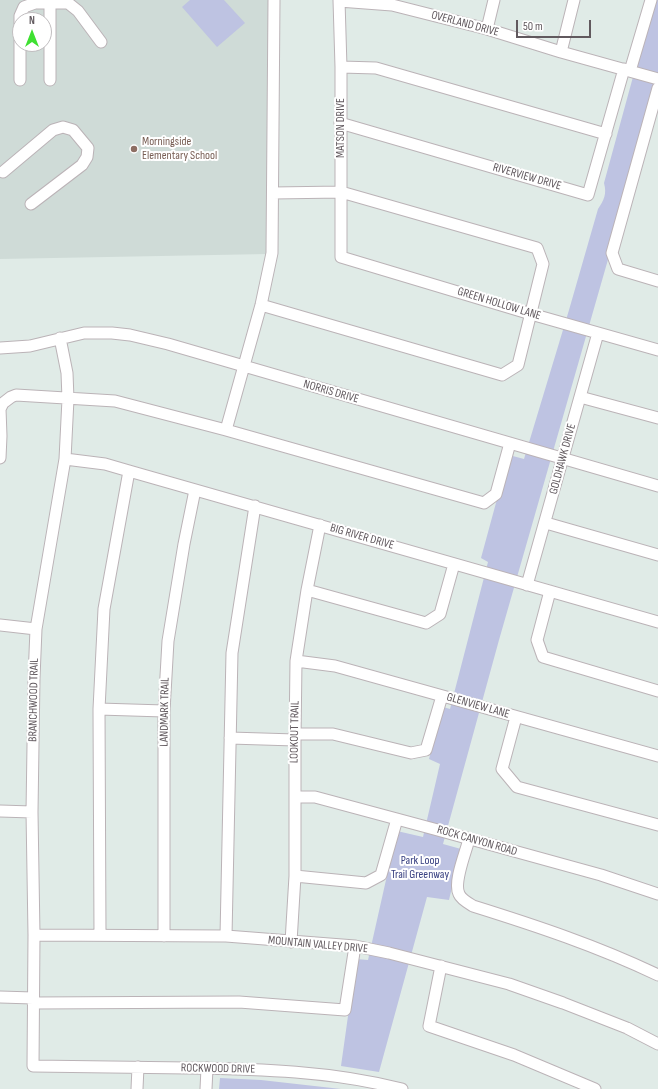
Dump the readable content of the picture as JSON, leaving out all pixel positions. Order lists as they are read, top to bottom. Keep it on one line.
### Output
{"streets":{"street":["OVERLAND DRIVE","MATSON DRIVE","RIVERVIEW DRIVE","GREEN HOLLOW LANE","NORRIS DRIVE","GOLDHAWK DRIVE","BIG RIVER DRIVE","BRANCHWOOD TRAIL","GLENVIEW LANE","LANDMARK TRAIL","LOOKOUT TRAIL","ROCK CANYON ROAD","MOUNTAIN VALLEY DRIVE","ROCKWOOD DRIVE"]},"crossings":[["OVERLAND DRIVE","MATSON DRIVE"],["OVERLAND DRIVE","RIVERVIEW DRIVE"],["MATSON DRIVE","RIVERVIEW DRIVE"],["MATSON DRIVE","GREEN HOLLOW LANE"],["GREEN HOLLOW LANE","GOLDHAWK DRIVE"],["NORRIS DRIVE","GOLDHAWK DRIVE"],["NORRIS DRIVE","BRANCHWOOD TRAIL"],["GOLDHAWK DRIVE","BIG RIVER DRIVE"],["BIG RIVER DRIVE","BRANCHWOOD TRAIL"],["BIG RIVER DRIVE","LANDMARK TRAIL"],["BIG RIVER DRIVE","LOOKOUT TRAIL"],["BRANCHWOOD TRAIL","MOUNTAIN VALLEY DRIVE"],["BRANCHWOOD TRAIL","ROCKWOOD DRIVE"],["GLENVIEW LANE","LOOKOUT TRAIL"],["LANDMARK TRAIL","MOUNTAIN VALLEY DRIVE"],["LOOKOUT TRAIL","ROCK CANYON ROAD"],["LOOKOUT TRAIL","MOUNTAIN VALLEY DRIVE"]],"parks":["Park Loop Trail Greenway"],"places":["Morningside Elementary School"],"scale_bar":"50 m","north":"top"}
